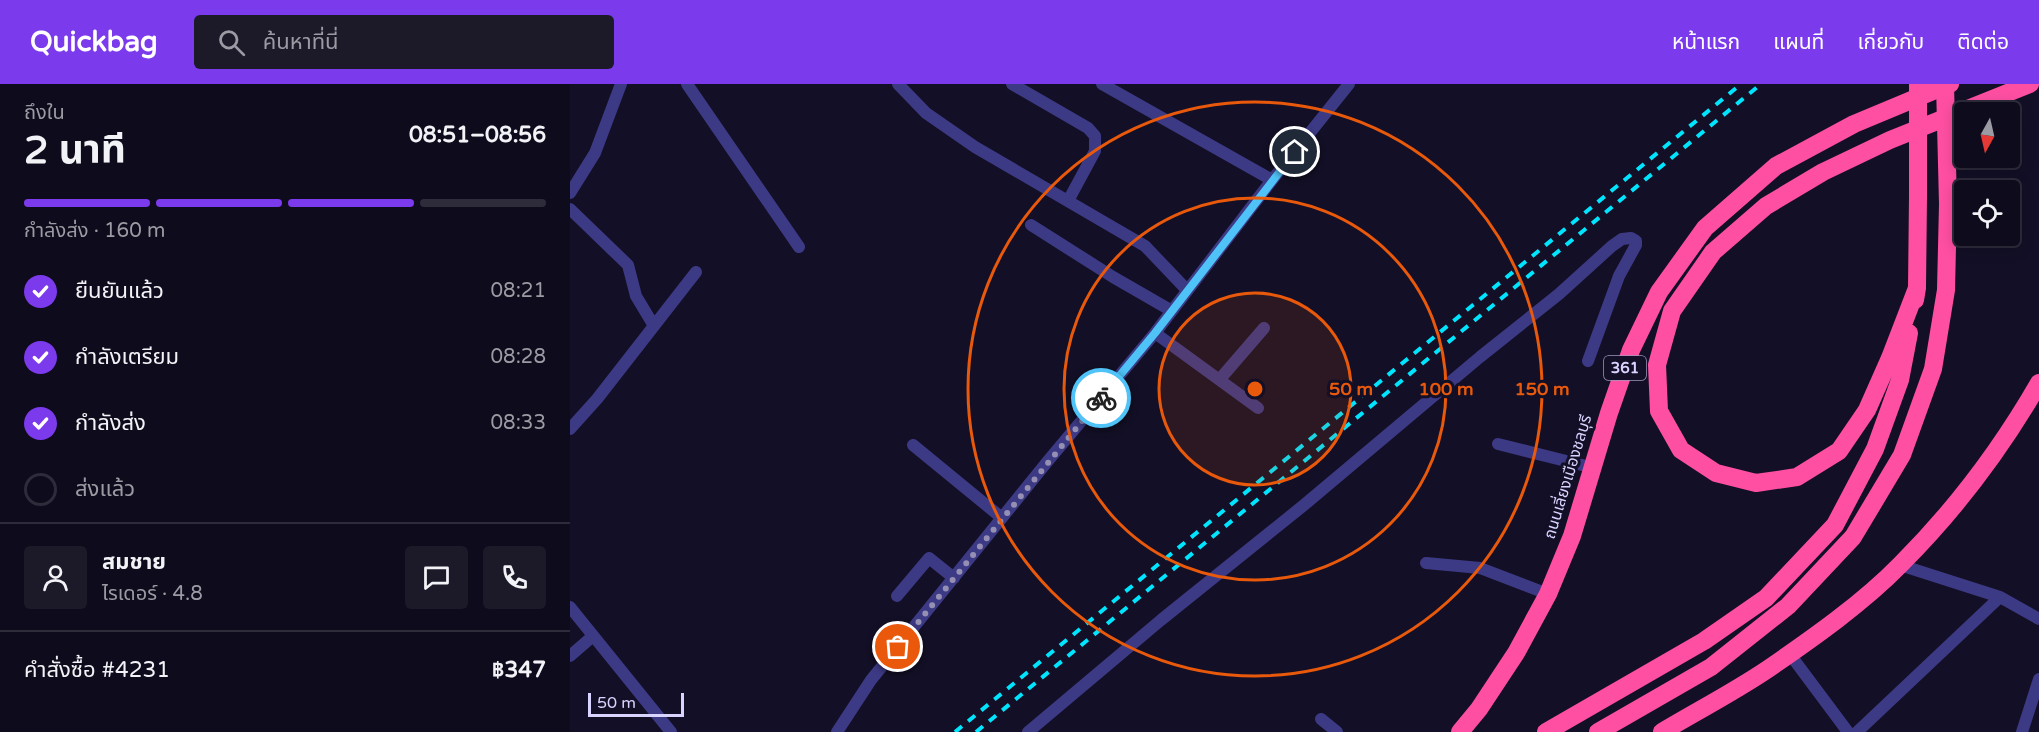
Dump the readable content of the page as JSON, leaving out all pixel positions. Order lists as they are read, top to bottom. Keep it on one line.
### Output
{"streets":{"highway":["361","ถนนเลี่ยงเมืองชลบุรี"]},"scale_bar":"50 m","north":"bottom","page":{"header":"Quickbag","search":"ค้นหาที่นี่","nav":["หน้าแรก","แผนที่","เกี่ยวกับ","ติดต่อ"],"heading":["2 นาที","ถึงใน","08:51–08:56"],"panel":["สมชาย","ไรเดอร์ · 4.8","คำสั่งซื้อ #4231","฿347"],"bar":"กำลังส่ง · 160 m","list":[["ยืนยันแล้ว","08:21"],["กำลังเตรียม","08:28"],["กำลังส่ง","08:33"],"ส่งแล้ว"],"scale":"50 m"},"rings":["50 m","100 m","150 m"]}
